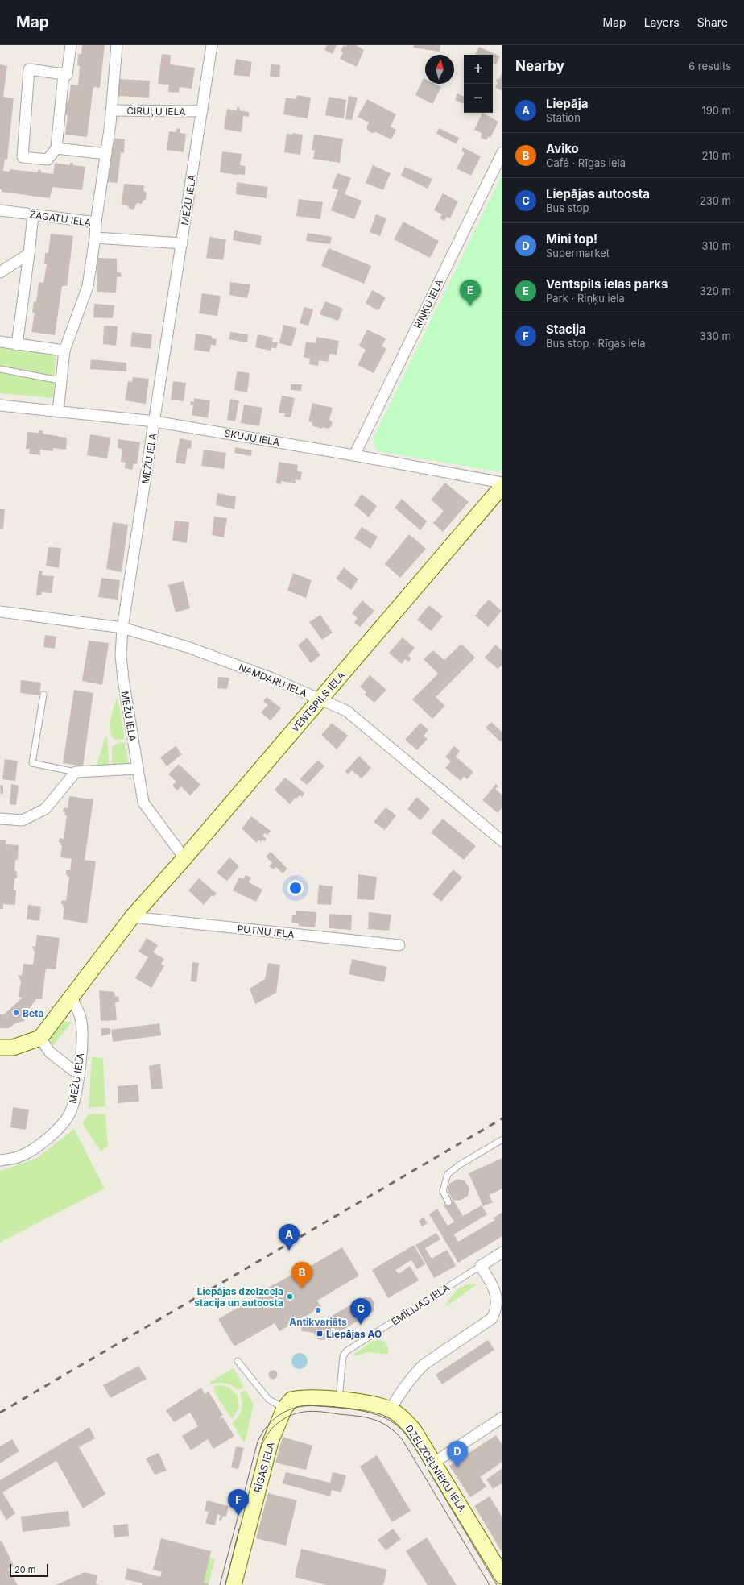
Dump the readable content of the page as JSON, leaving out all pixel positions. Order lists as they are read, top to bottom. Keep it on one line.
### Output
{"streets":{"street":["CĪRUĻU IELA","MEŽU IELA","ŽAGATU IELA","RIŅĶU IELA","SKUJU IELA","NAMDARU IELA","VENTSPILS IELA","PUTNU IELA","EMĪLIJAS IELA","RĪGAS IELA","DZELZCEĻNIEKU IELA"]},"crossings":[["CĪRUĻU IELA","MEŽU IELA"],["MEŽU IELA","ŽAGATU IELA"],["MEŽU IELA","SKUJU IELA"],["MEŽU IELA","NAMDARU IELA"],["MEŽU IELA","VENTSPILS IELA"],["RIŅĶU IELA","SKUJU IELA"],["NAMDARU IELA","VENTSPILS IELA"],["VENTSPILS IELA","PUTNU IELA"],["EMĪLIJAS IELA","RĪGAS IELA"],["EMĪLIJAS IELA","DZELZCEĻNIEKU IELA"],["RĪGAS IELA","DZELZCEĻNIEKU IELA"]],"places":{"other":["Beta","Liepājas dzelzceļa stacija un autoosta","Antikvariāts"],"transit":["Liepājas AO"]},"scale_bar":"20 m","north":"top","page":{"header":"Map","nav":["Map","Layers","Share"],"heading":["Nearby","6 results"],"map_buttons":["+","−"],"list":[{"mark":"A","name":"Liepāja","note":"Station","value":"190 m"},{"mark":"B","name":"Aviko","note":"Café · Rīgas iela","value":"210 m"},{"mark":"C","name":"Liepājas autoosta","note":"Bus stop","value":"230 m"},{"mark":"D","name":"Mini top!","note":"Supermarket","value":"310 m"},{"mark":"E","name":"Ventspils ielas parks","note":"Park · Riņķu iela","value":"320 m"},{"mark":"F","name":"Stacija","note":"Bus stop · Rīgas iela","value":"330 m"}],"pins":["E","A","B","C","D","F"],"scale":"20 m"}}
